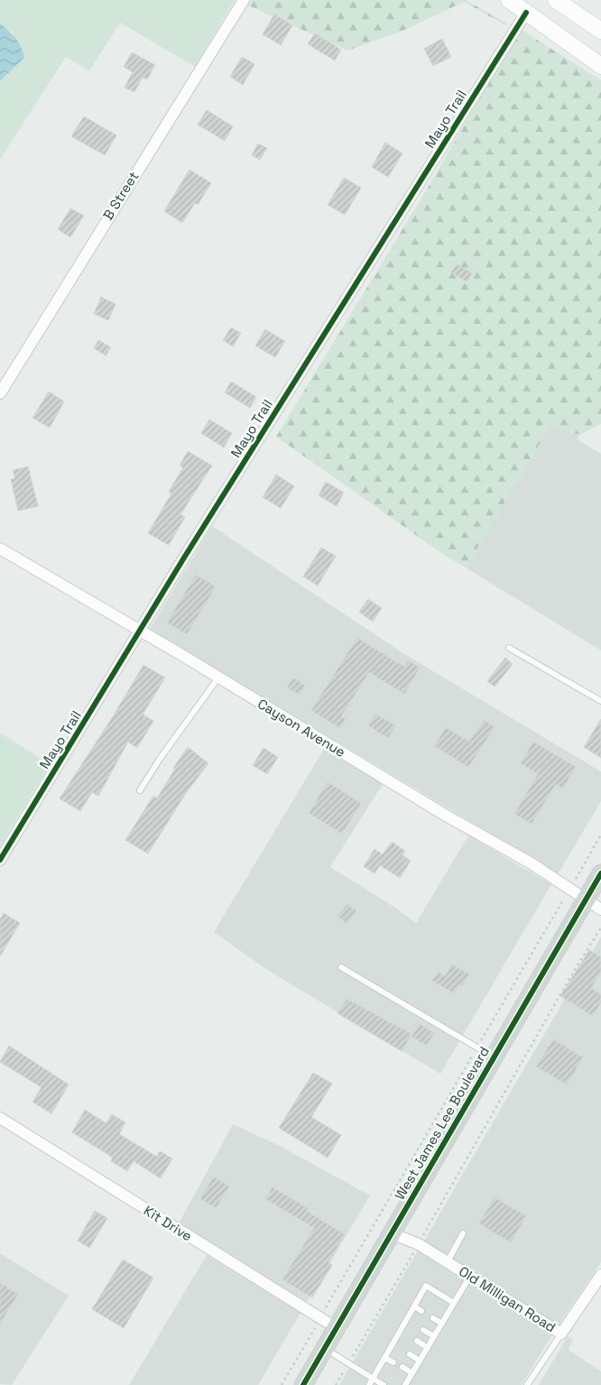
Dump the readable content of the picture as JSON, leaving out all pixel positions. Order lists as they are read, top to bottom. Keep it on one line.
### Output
{"streets":{"main road":["West James Lee Boulevard"],"street":["Mayo Trail","B Street","Cayson Avenue","Kit Drive","Old Milligan Road"]},"crossings":[["Mayo Trail","Cayson Avenue"],["Cayson Avenue","West James Lee Boulevard"],["West James Lee Boulevard","Kit Drive"],["West James Lee Boulevard","Old Milligan Road"]]}
